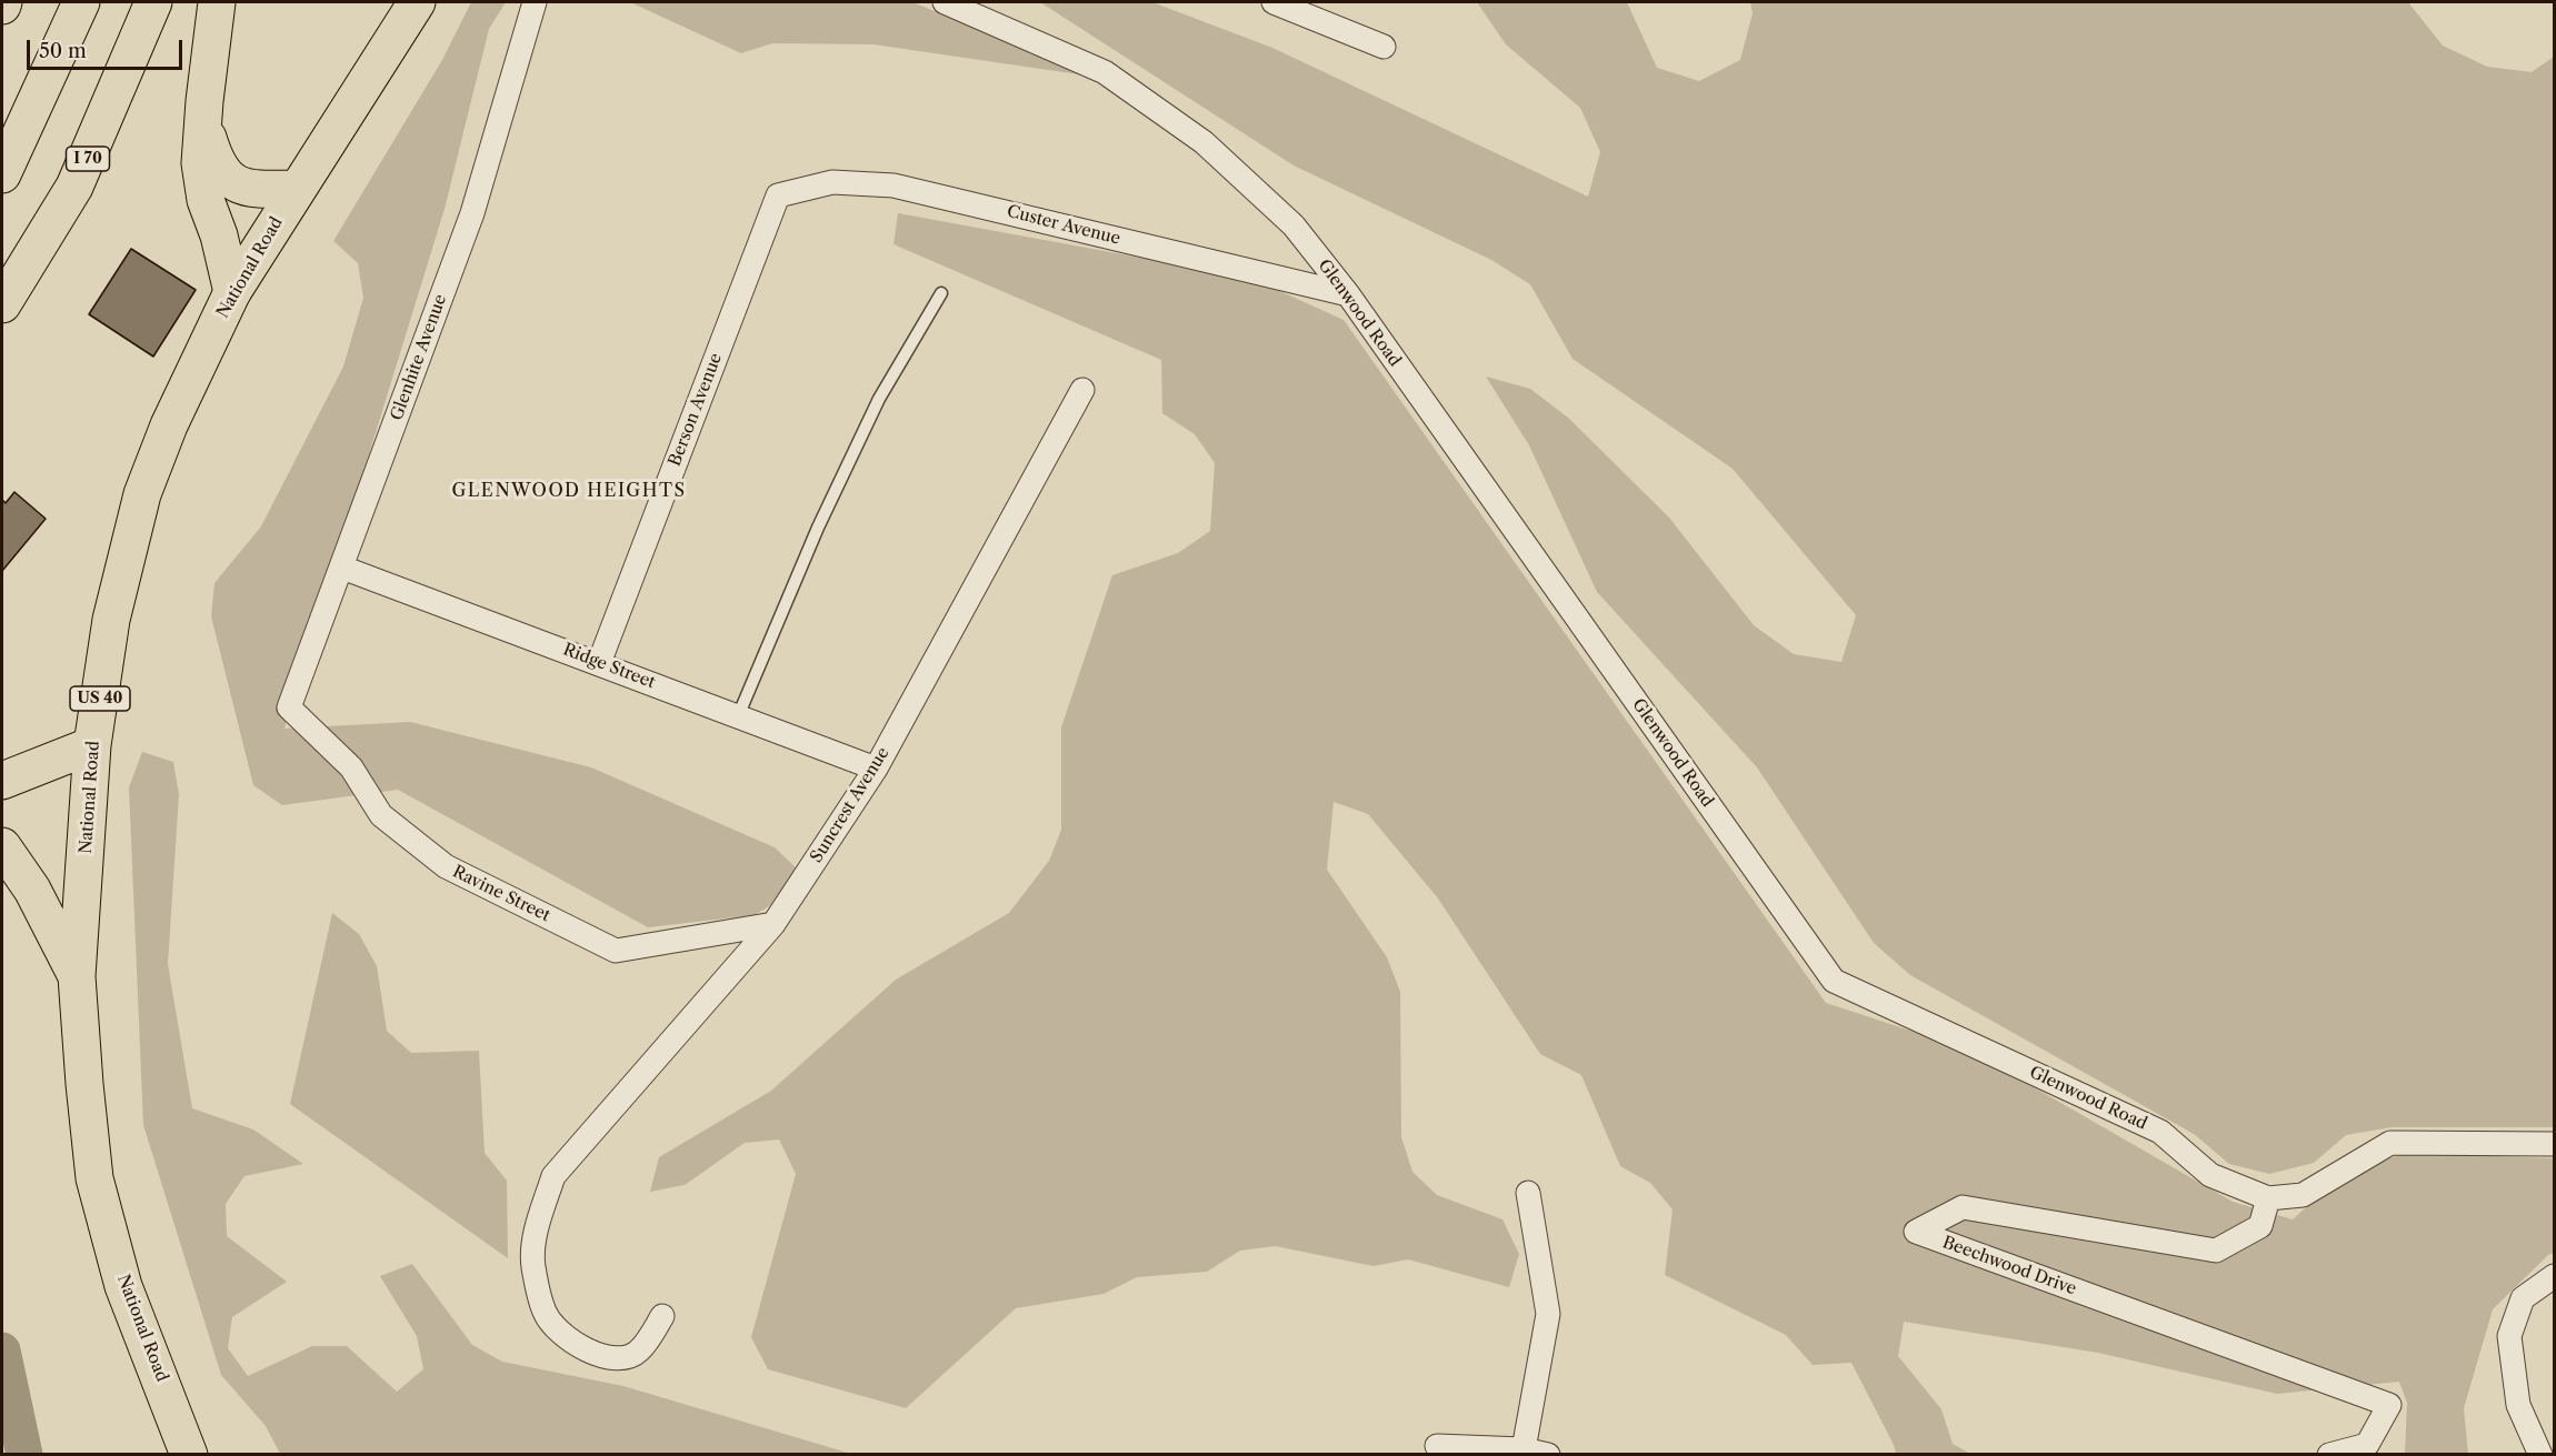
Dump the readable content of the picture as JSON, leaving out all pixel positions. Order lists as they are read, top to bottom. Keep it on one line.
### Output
{"streets":{"main road":["I 70","National Road","US 40"],"street":["Custer Avenue","Glenwood Road","Glenhite Avenue","Berson Avenue","Ridge Street","Suncrest Avenue","Ravine Street","Beechwood Drive"]},"crossings":[["Custer Avenue","Glenwood Road"],["Custer Avenue","Berson Avenue"],["Glenwood Road","Beechwood Drive"],["Glenhite Avenue","Ridge Street"],["Glenhite Avenue","Ravine Street"],["Berson Avenue","Ridge Street"],["Ridge Street","Suncrest Avenue"],["Suncrest Avenue","Ravine Street"]],"districts":["GLENWOOD HEIGHTS"],"scale_bar":"50 m"}
